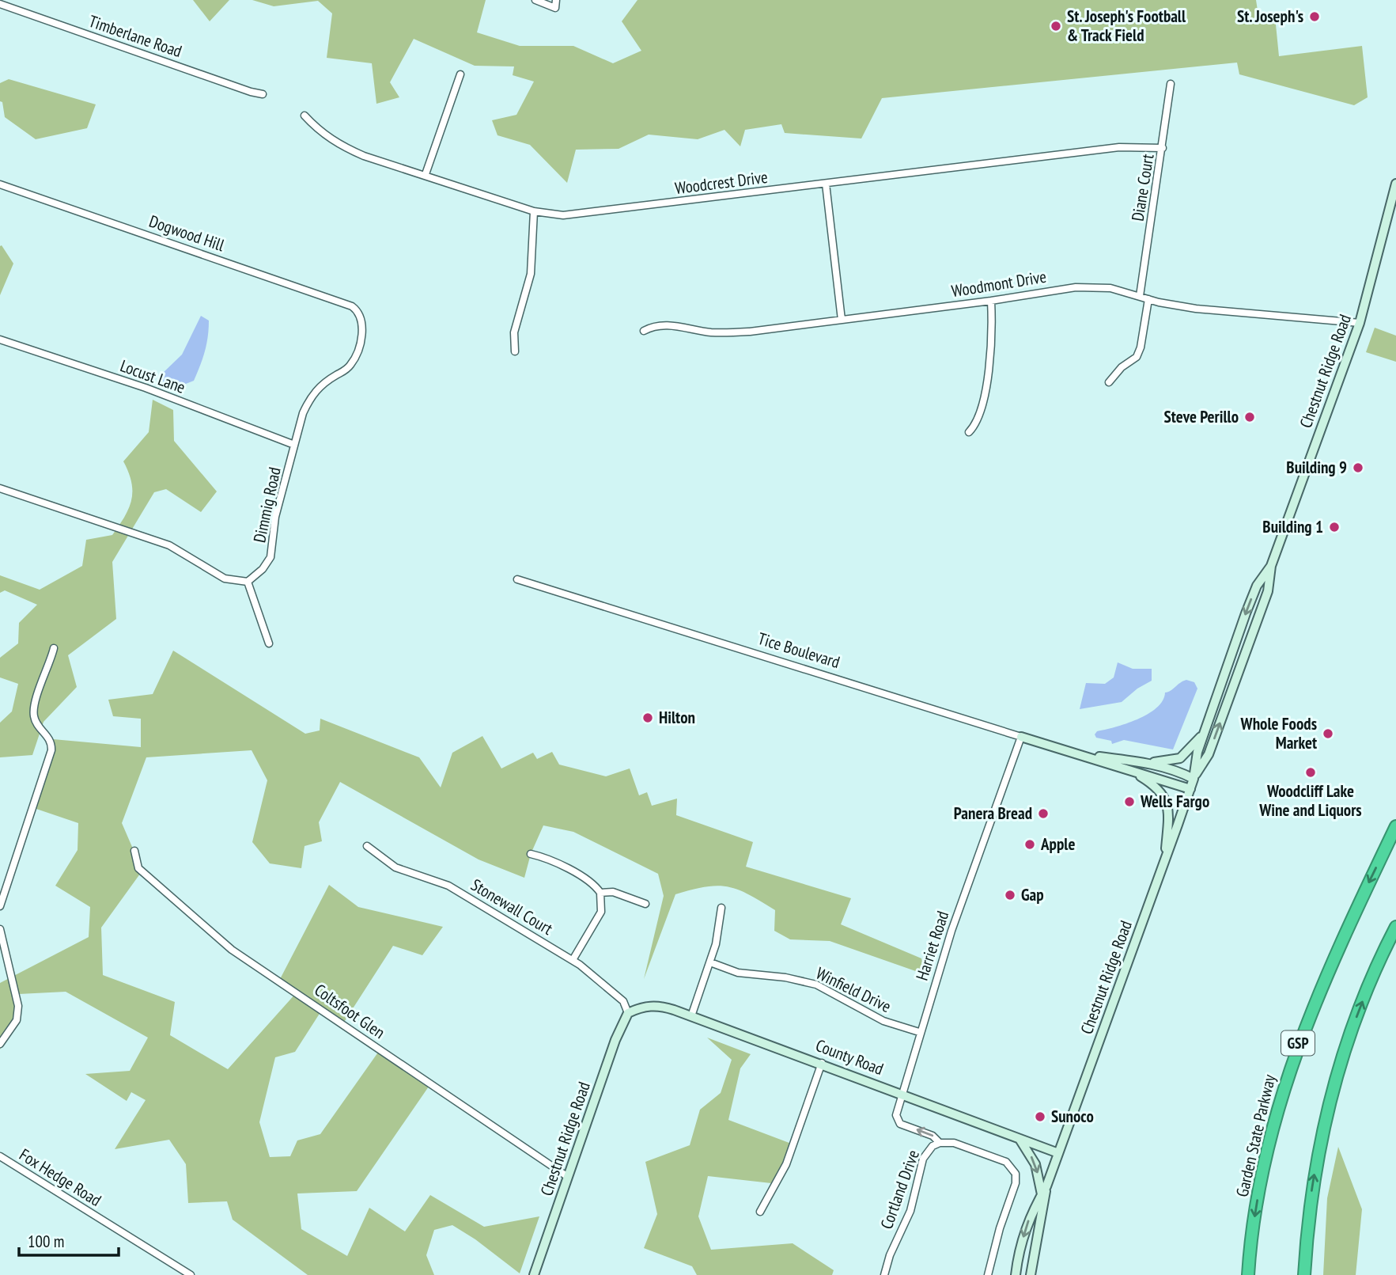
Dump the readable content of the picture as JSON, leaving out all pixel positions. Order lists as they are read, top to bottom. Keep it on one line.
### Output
{"streets":{"highway":["GSP","Garden State Parkway"],"main road":["Chestnut Ridge Road","Tice Boulevard","County Road"],"street":["Timberlane Road","Woodcrest Drive","Diane Court","Dogwood Hill","Woodmont Drive","Locust Lane","Dimmig Road","Stonewall Court","Harriet Road","Winfield Drive","Coltsfoot Glen","Fox Hedge Road","Cortland Drive"]},"crossings":[["Woodcrest Drive","Diane Court"],["Diane Court","Woodmont Drive"],["Dogwood Hill","Dimmig Road"],["Woodmont Drive","Chestnut Ridge Road"],["Chestnut Ridge Road","Tice Boulevard"],["Chestnut Ridge Road","Stonewall Court"],["Chestnut Ridge Road","Coltsfoot Glen"],["Chestnut Ridge Road","County Road"],["Locust Lane","Dimmig Road"],["Tice Boulevard","Harriet Road"],["Stonewall Court","County Road"],["Harriet Road","Winfield Drive"],["Harriet Road","County Road"],["Harriet Road","Cortland Drive"]],"places":["St. Joseph's","St. Joseph's Football & Track Field","Steve Perillo","Building 9","Building 1","Hilton","Whole Foods Market","Woodcliff Lake Wine and Liquors","Wells Fargo","Panera Bread","Apple","Gap","Sunoco"],"scale_bar":"100 m"}
